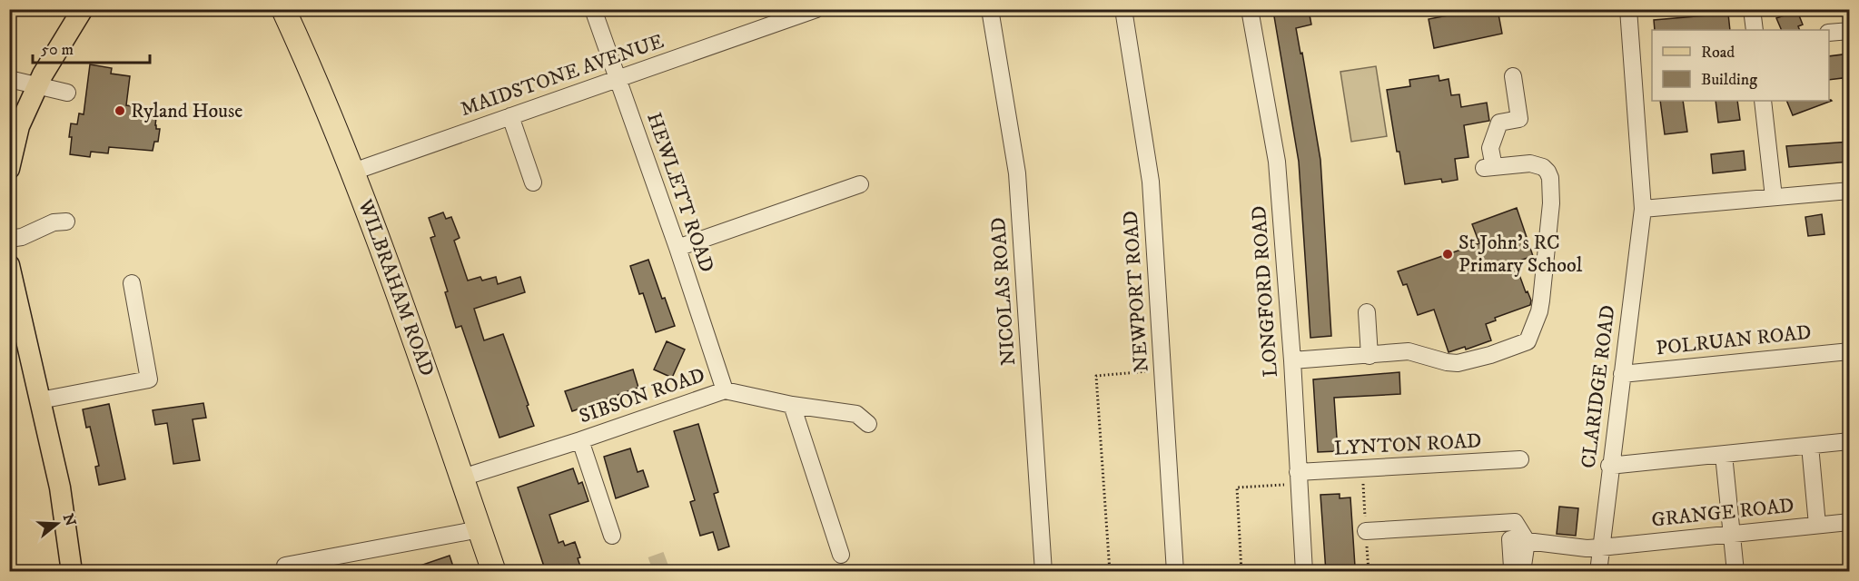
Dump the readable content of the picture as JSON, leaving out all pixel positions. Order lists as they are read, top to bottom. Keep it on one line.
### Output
{"streets":{"highway":["WILBRAHAM ROAD"],"street":["MAIDSTONE AVENUE","HEWLETT ROAD","NICOLAS ROAD","NEWPORT ROAD","LONGFORD ROAD","POLRUAN ROAD","CLARIDGE ROAD","SIBSON ROAD","LYNTON ROAD","GRANGE ROAD"]},"crossings":[["MAIDSTONE AVENUE","HEWLETT ROAD"],["MAIDSTONE AVENUE","WILBRAHAM ROAD"],["HEWLETT ROAD","SIBSON ROAD"],["WILBRAHAM ROAD","SIBSON ROAD"],["LONGFORD ROAD","LYNTON ROAD"],["POLRUAN ROAD","CLARIDGE ROAD"],["CLARIDGE ROAD","GRANGE ROAD"]],"places":["Ryland House","St John's RC Primary School"],"legend":["Road","Building"],"scale_bar":"50 m","north":"right"}
